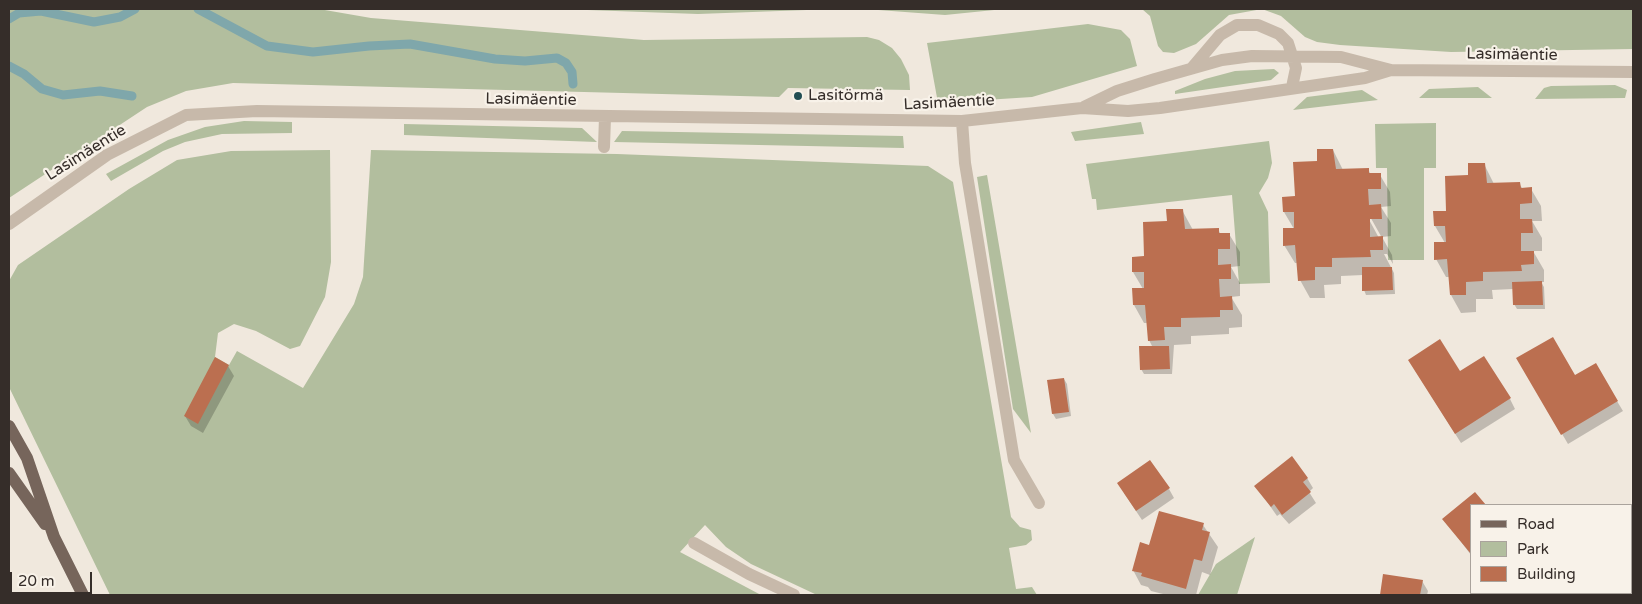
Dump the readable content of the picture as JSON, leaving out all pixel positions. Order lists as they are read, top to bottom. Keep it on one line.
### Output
{"streets":{"street":["Lasimäentie"]},"places":["Lasitörmä"],"legend":["Road","Park","Building"],"scale_bar":"20 m"}
